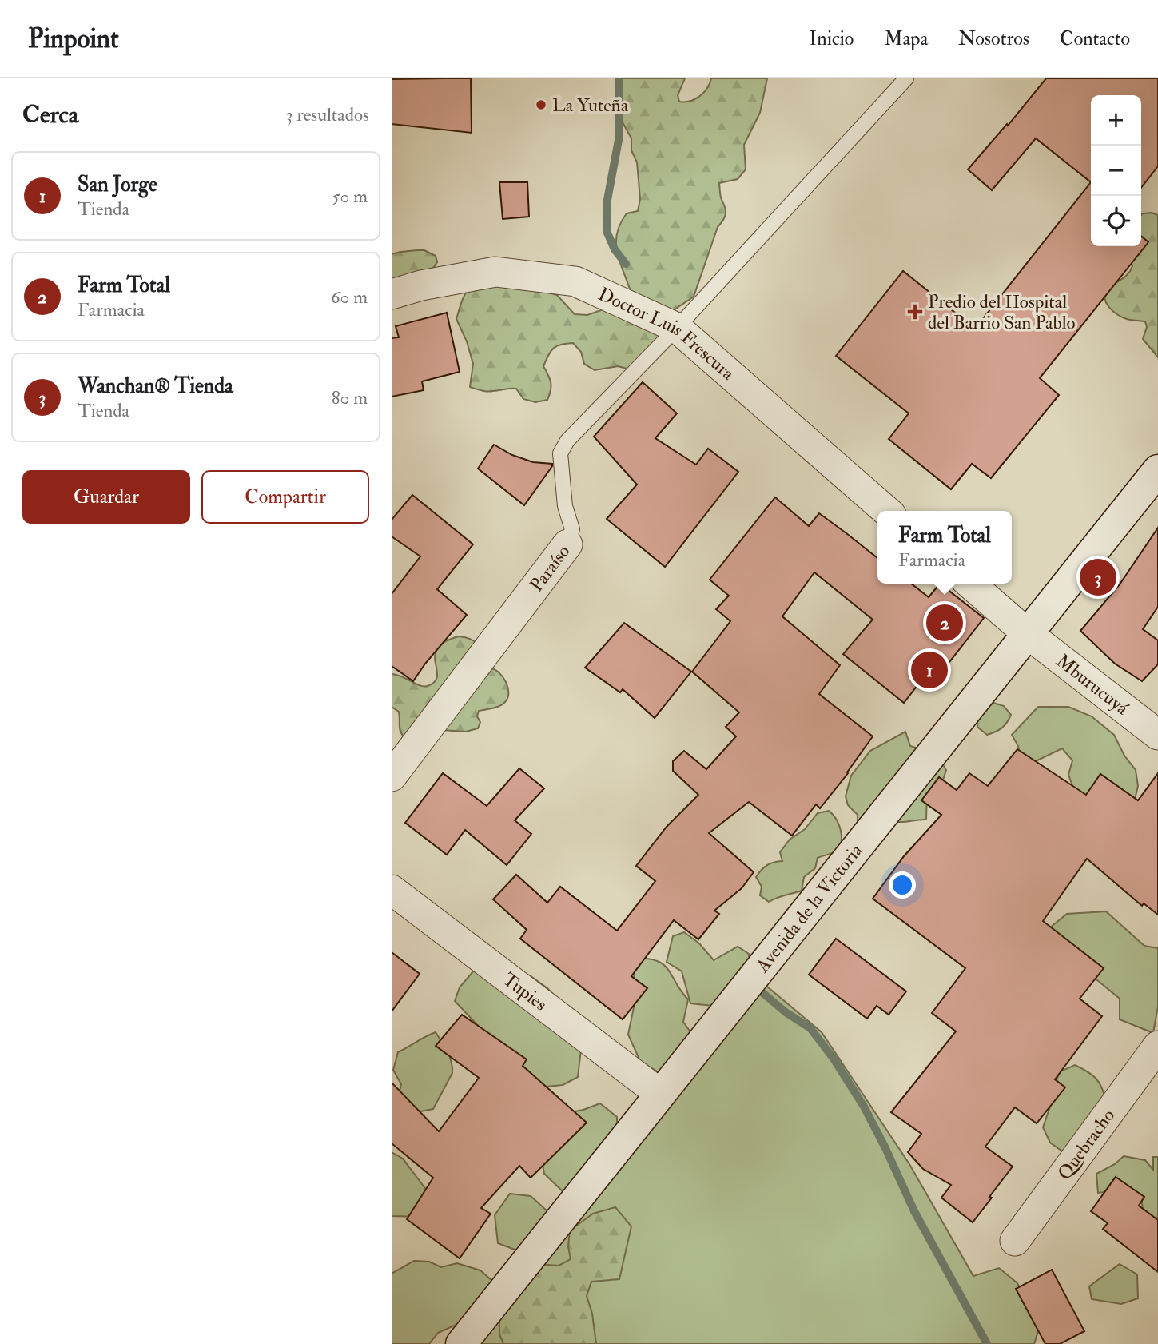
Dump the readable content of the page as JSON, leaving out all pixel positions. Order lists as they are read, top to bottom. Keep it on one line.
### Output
{"streets":{"main road":["Avenida de la Victoria"],"street":["Doctor Luis Frescura","Paraíso","Mburucuyá","Tupies","Quebracho"]},"crossings":[["Doctor Luis Frescura","Paraíso"],["Mburucuyá","Avenida de la Victoria"],["Avenida de la Victoria","Tupies"]],"places":{"other":["La Yuteña"],"health":["Predio del Hospital del Barrio San Pablo"]},"page":{"header":"Pinpoint","nav":["Inicio","Mapa","Nosotros","Contacto"],"heading":["Cerca","3 resultados"],"map_buttons":["+","−"],"list":[{"mark":"1","name":"San Jorge","note":"Tienda","value":"50 m"},{"mark":"2","name":"Farm Total","note":"Farmacia","value":"60 m"},{"mark":"3","name":"Wanchan® Tienda","note":"Tienda","value":"80 m"}],"buttons":["Guardar","Compartir"],"popup":["Farm Total","Farmacia"],"pins":["3","2","1"]}}
